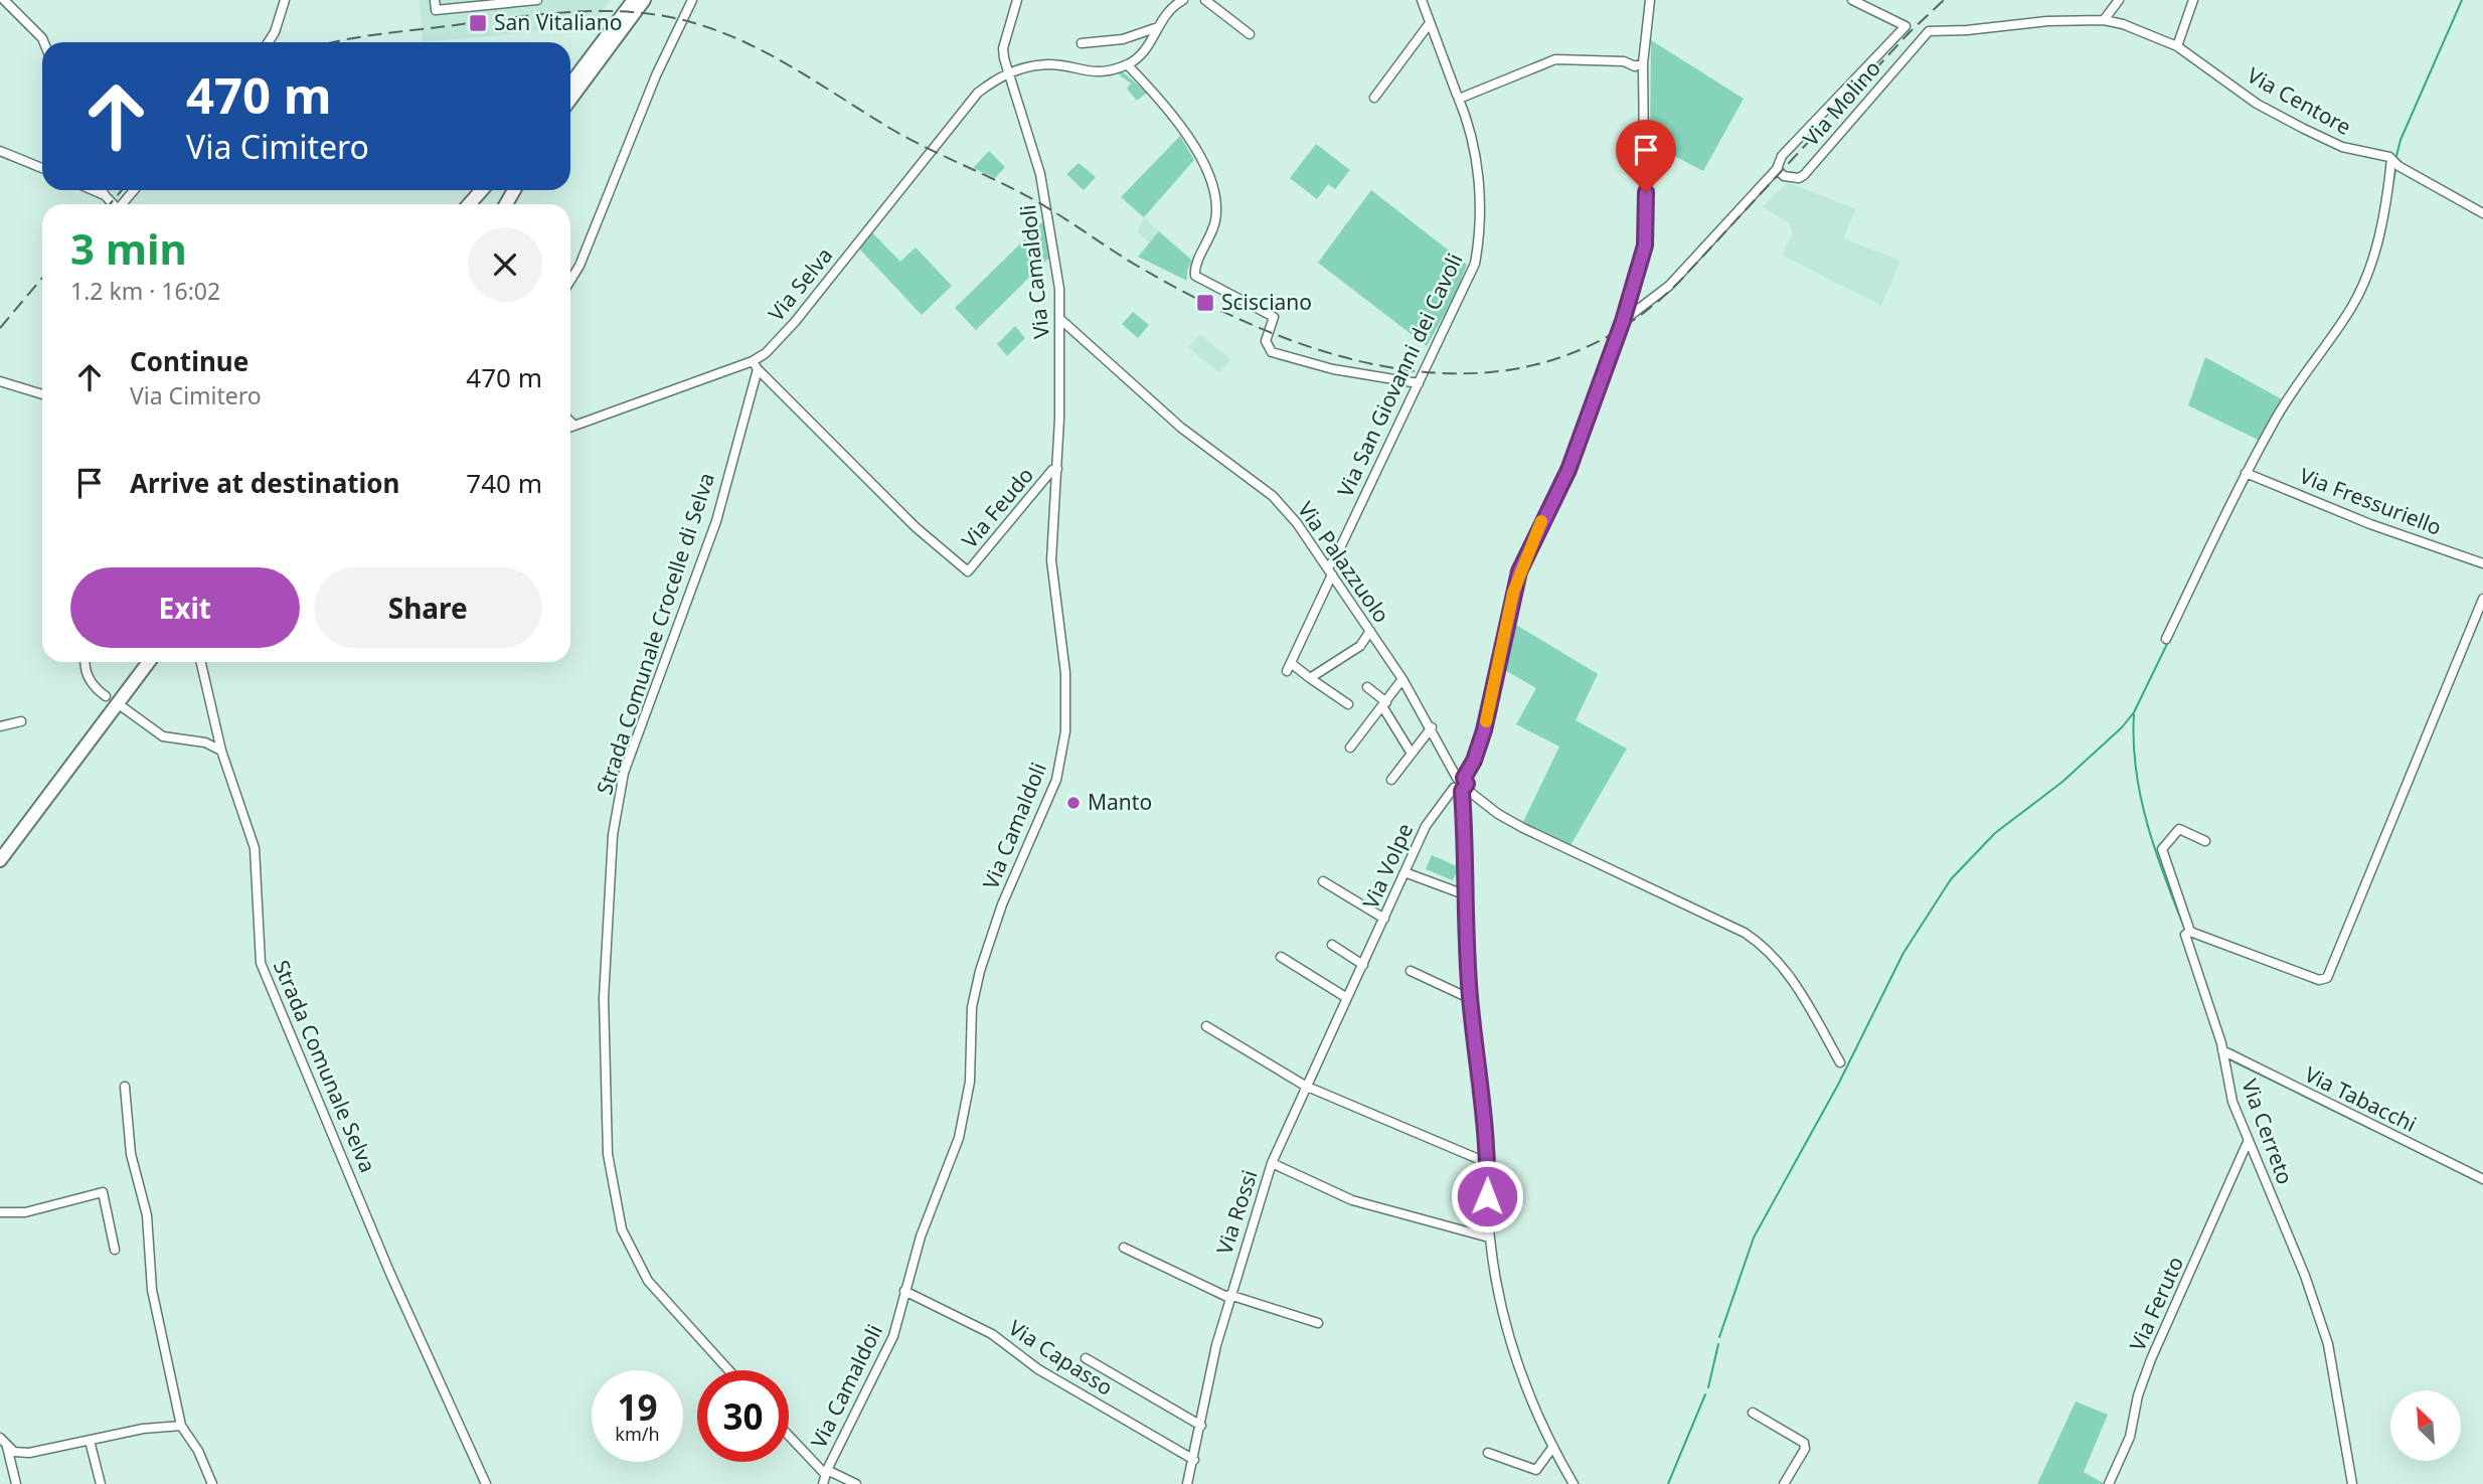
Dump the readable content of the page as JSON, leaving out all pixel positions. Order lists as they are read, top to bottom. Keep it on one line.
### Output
{"streets":{"street":["Via Centore","Via Molino","Via Camaldoli","Via Selva","Via San Giovanni dei Cavoli","Via Fressuriello","Via Feudo","Via Palazzuolo","Strada Comunale Crocelle di Selva","Via Volpe","Strada Comunale Selva","Via Tabacchi","Via Cerreto","Via Rossi","Via Feruto","Via Capasso"]},"crossings":[["Via Centore","Via Molino"],["Via Camaldoli","Via Selva"],["Via Camaldoli","Via Feudo"],["Via Camaldoli","Via Palazzuolo"],["Via Camaldoli","Via Capasso"],["Via San Giovanni dei Cavoli","Via Palazzuolo"],["Via Feudo","Strada Comunale Crocelle di Selva"],["Via Palazzuolo","Via Volpe"],["Via Volpe","Via Rossi"],["Via Tabacchi","Via Cerreto"],["Via Cerreto","Via Feruto"],["Via Rossi","Via Capasso"]],"places":{"transit":["San Vitaliano","Scisciano"],"other":["Manto"]},"north":"top left","page":{"turn":["470 m","Via Cimitero"],"heading":["3 min","1.2 km · 16:02"],"list":[{"name":"Continue","note":"Via Cimitero","value":"470 m"},{"name":"Arrive at destination","value":"740 m"}],"buttons":["Exit","Share"],"speed":"19 km/h","limit":"30"}}
